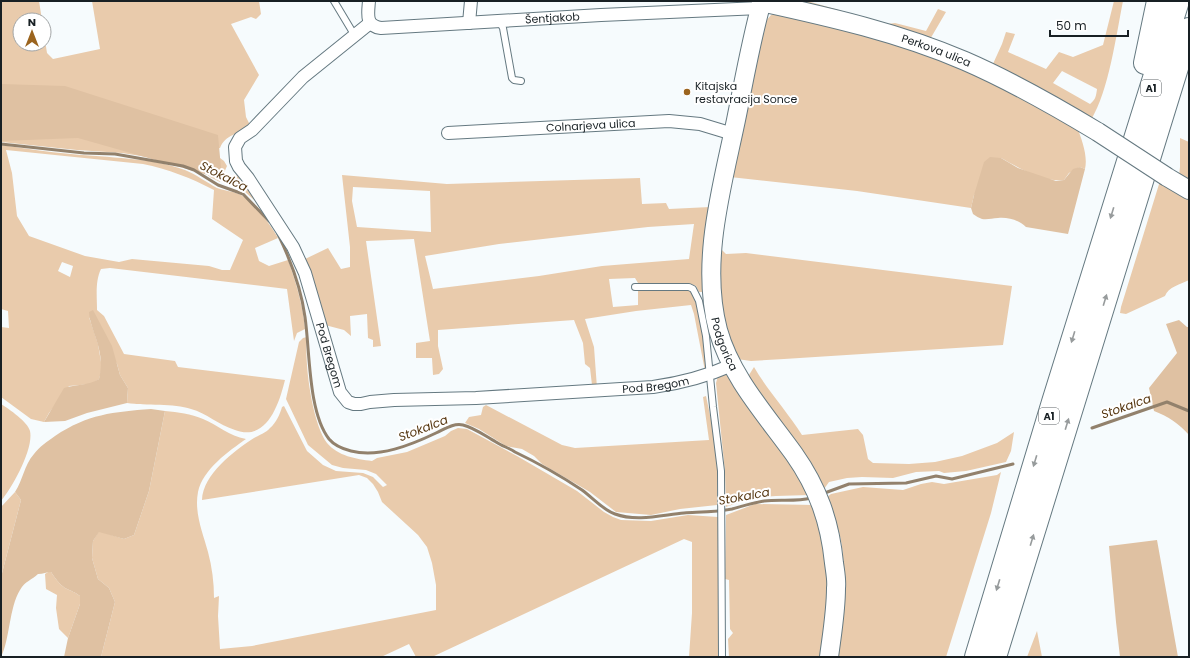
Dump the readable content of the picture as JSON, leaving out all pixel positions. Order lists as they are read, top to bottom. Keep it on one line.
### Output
{"streets":{"highway":["A1"],"main road":["Perkova ulica","Podgorica"],"street":["Šentjakob","Colnarjeva ulica","Pod Bregom"]},"crossings":[["Šentjakob","Perkova ulica"],["Šentjakob","Podgorica"],["Šentjakob","Pod Bregom"],["Perkova ulica","Podgorica"],["Colnarjeva ulica","Podgorica"]],"water":["Stokalca"],"places":["Kitajska restavracija Sonce"],"scale_bar":"50 m","north":"top"}
